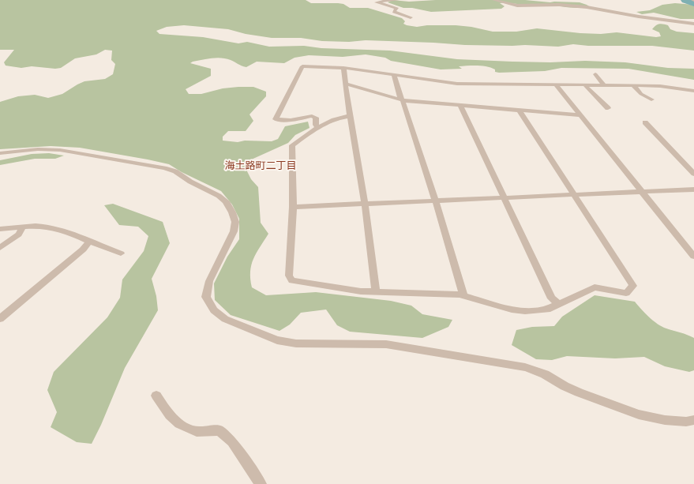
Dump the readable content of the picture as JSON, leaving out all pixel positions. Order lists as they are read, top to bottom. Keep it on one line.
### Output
{"districts":["海土路町二丁目"]}
